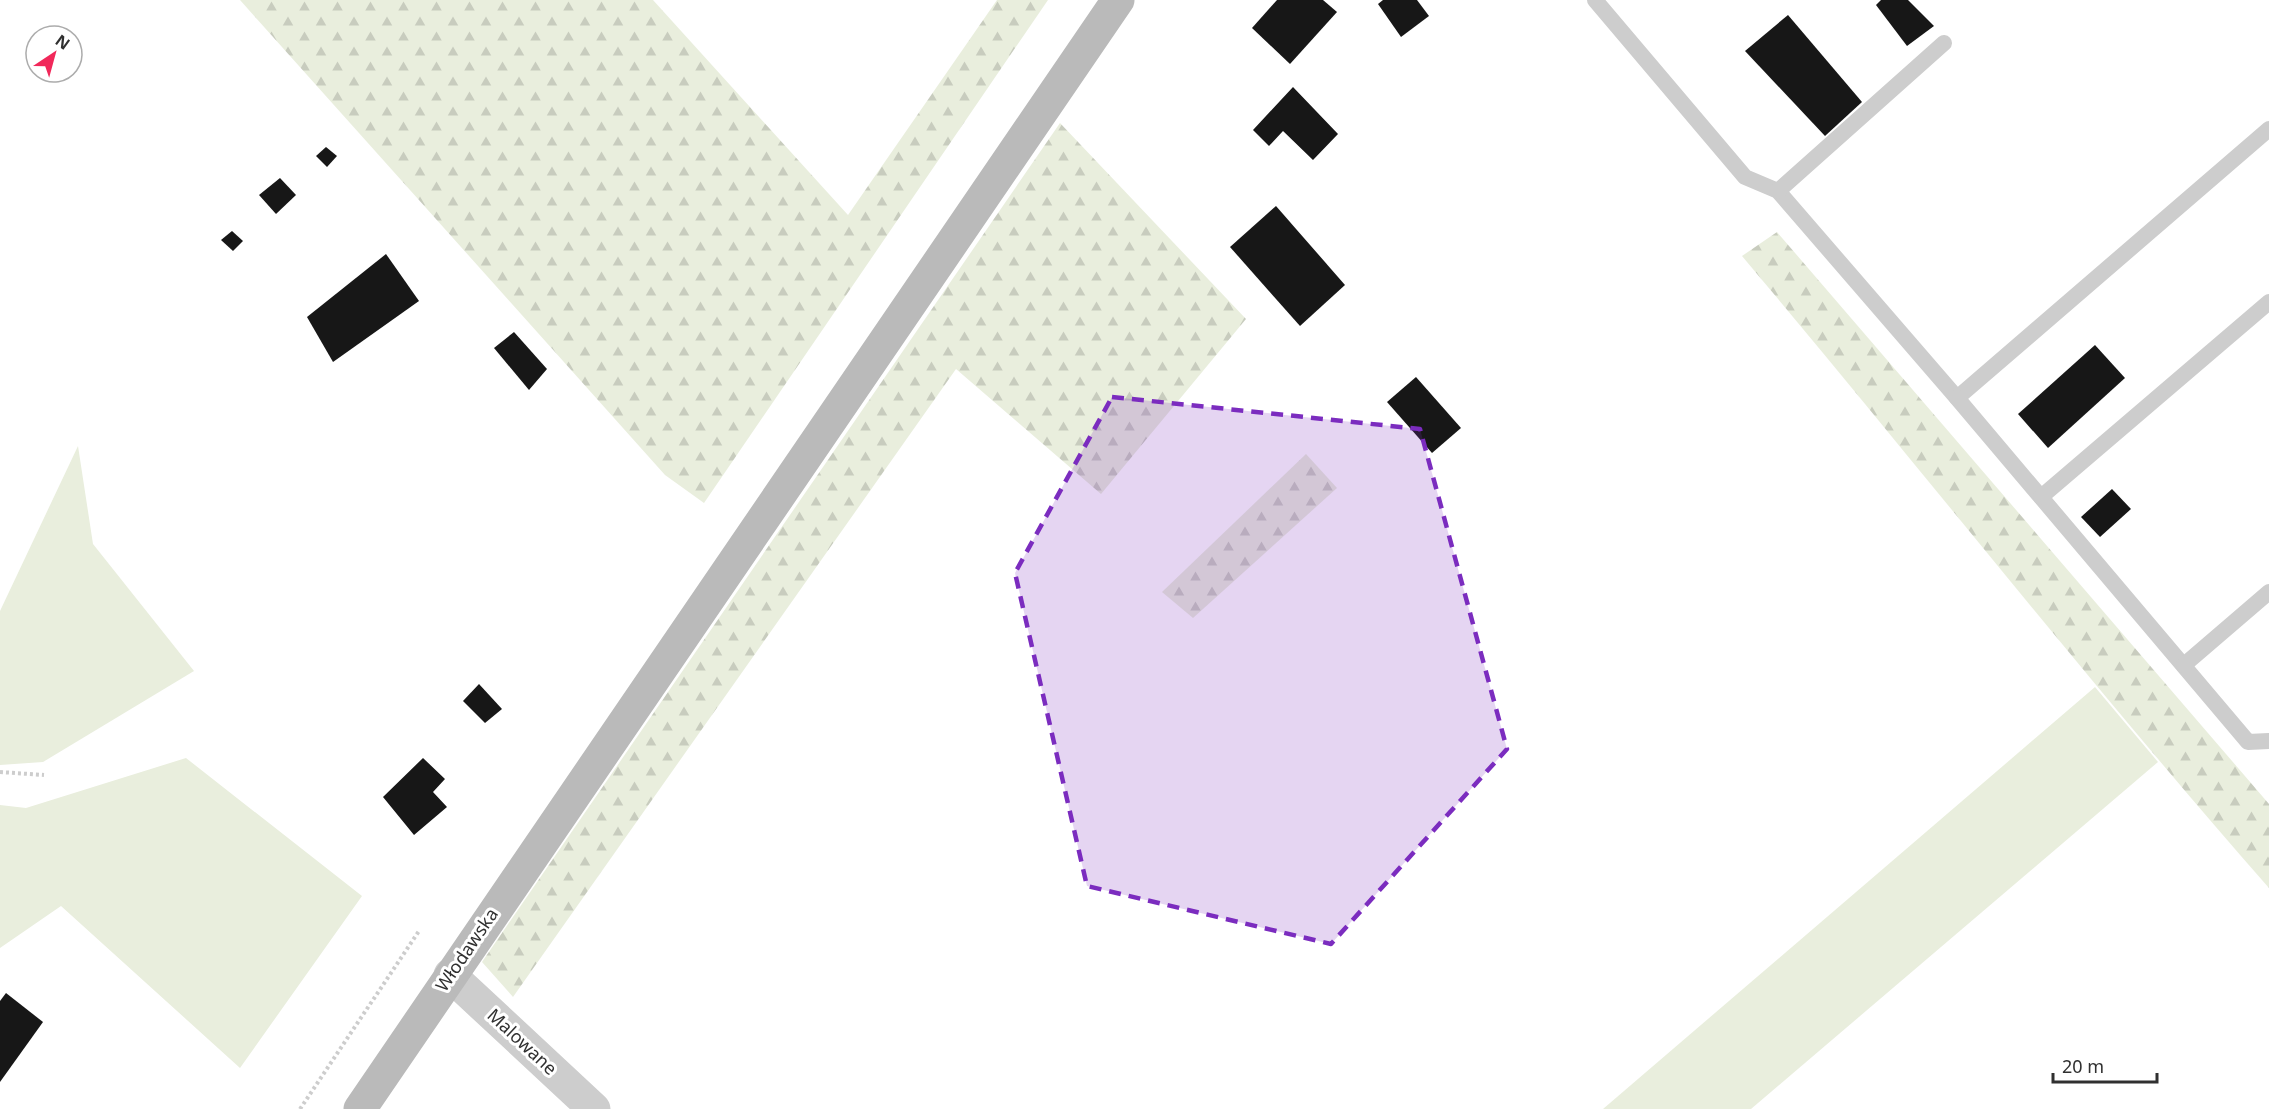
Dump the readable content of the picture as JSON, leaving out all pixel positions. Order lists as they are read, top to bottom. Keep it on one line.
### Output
{"streets":{"main road":["Włodawska"],"street":["Malowane"]},"crossings":[["Włodawska","Malowane"]],"scale_bar":"20 m","north":"top right"}
